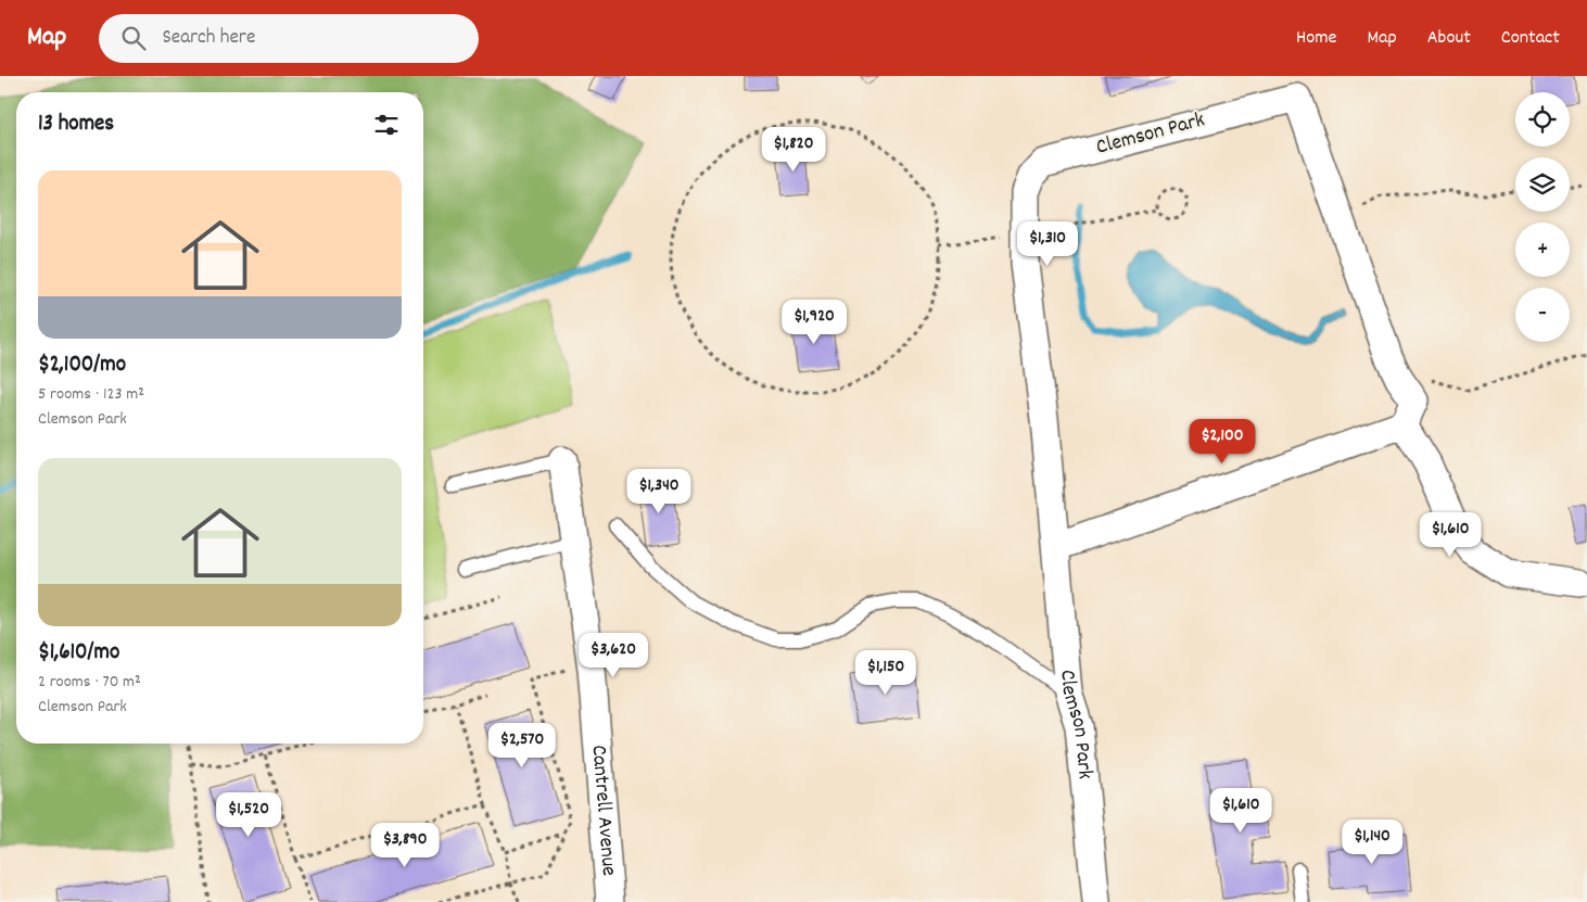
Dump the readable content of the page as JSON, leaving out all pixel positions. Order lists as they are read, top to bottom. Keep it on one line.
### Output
{"streets":{"street":["Clemson Park","Cantrell Avenue"]},"page":{"header":"Map","search":"Search here","nav":["Home","Map","About","Contact"],"map_buttons":["+","−"],"heading":"13 homes","price":["$1,820","$1,310","$1,920","$2,100","$1,340","$1,610","$3,620","$1,150","$2,570","$1,610","$1,520","$1,140","$3,890"],"list":[{"name":"$2,100/mo","note":"5 rooms · 123 m² · Clemson Park"},{"name":"$1,610/mo","note":"2 rooms · 70 m² · Clemson Park"}]}}
